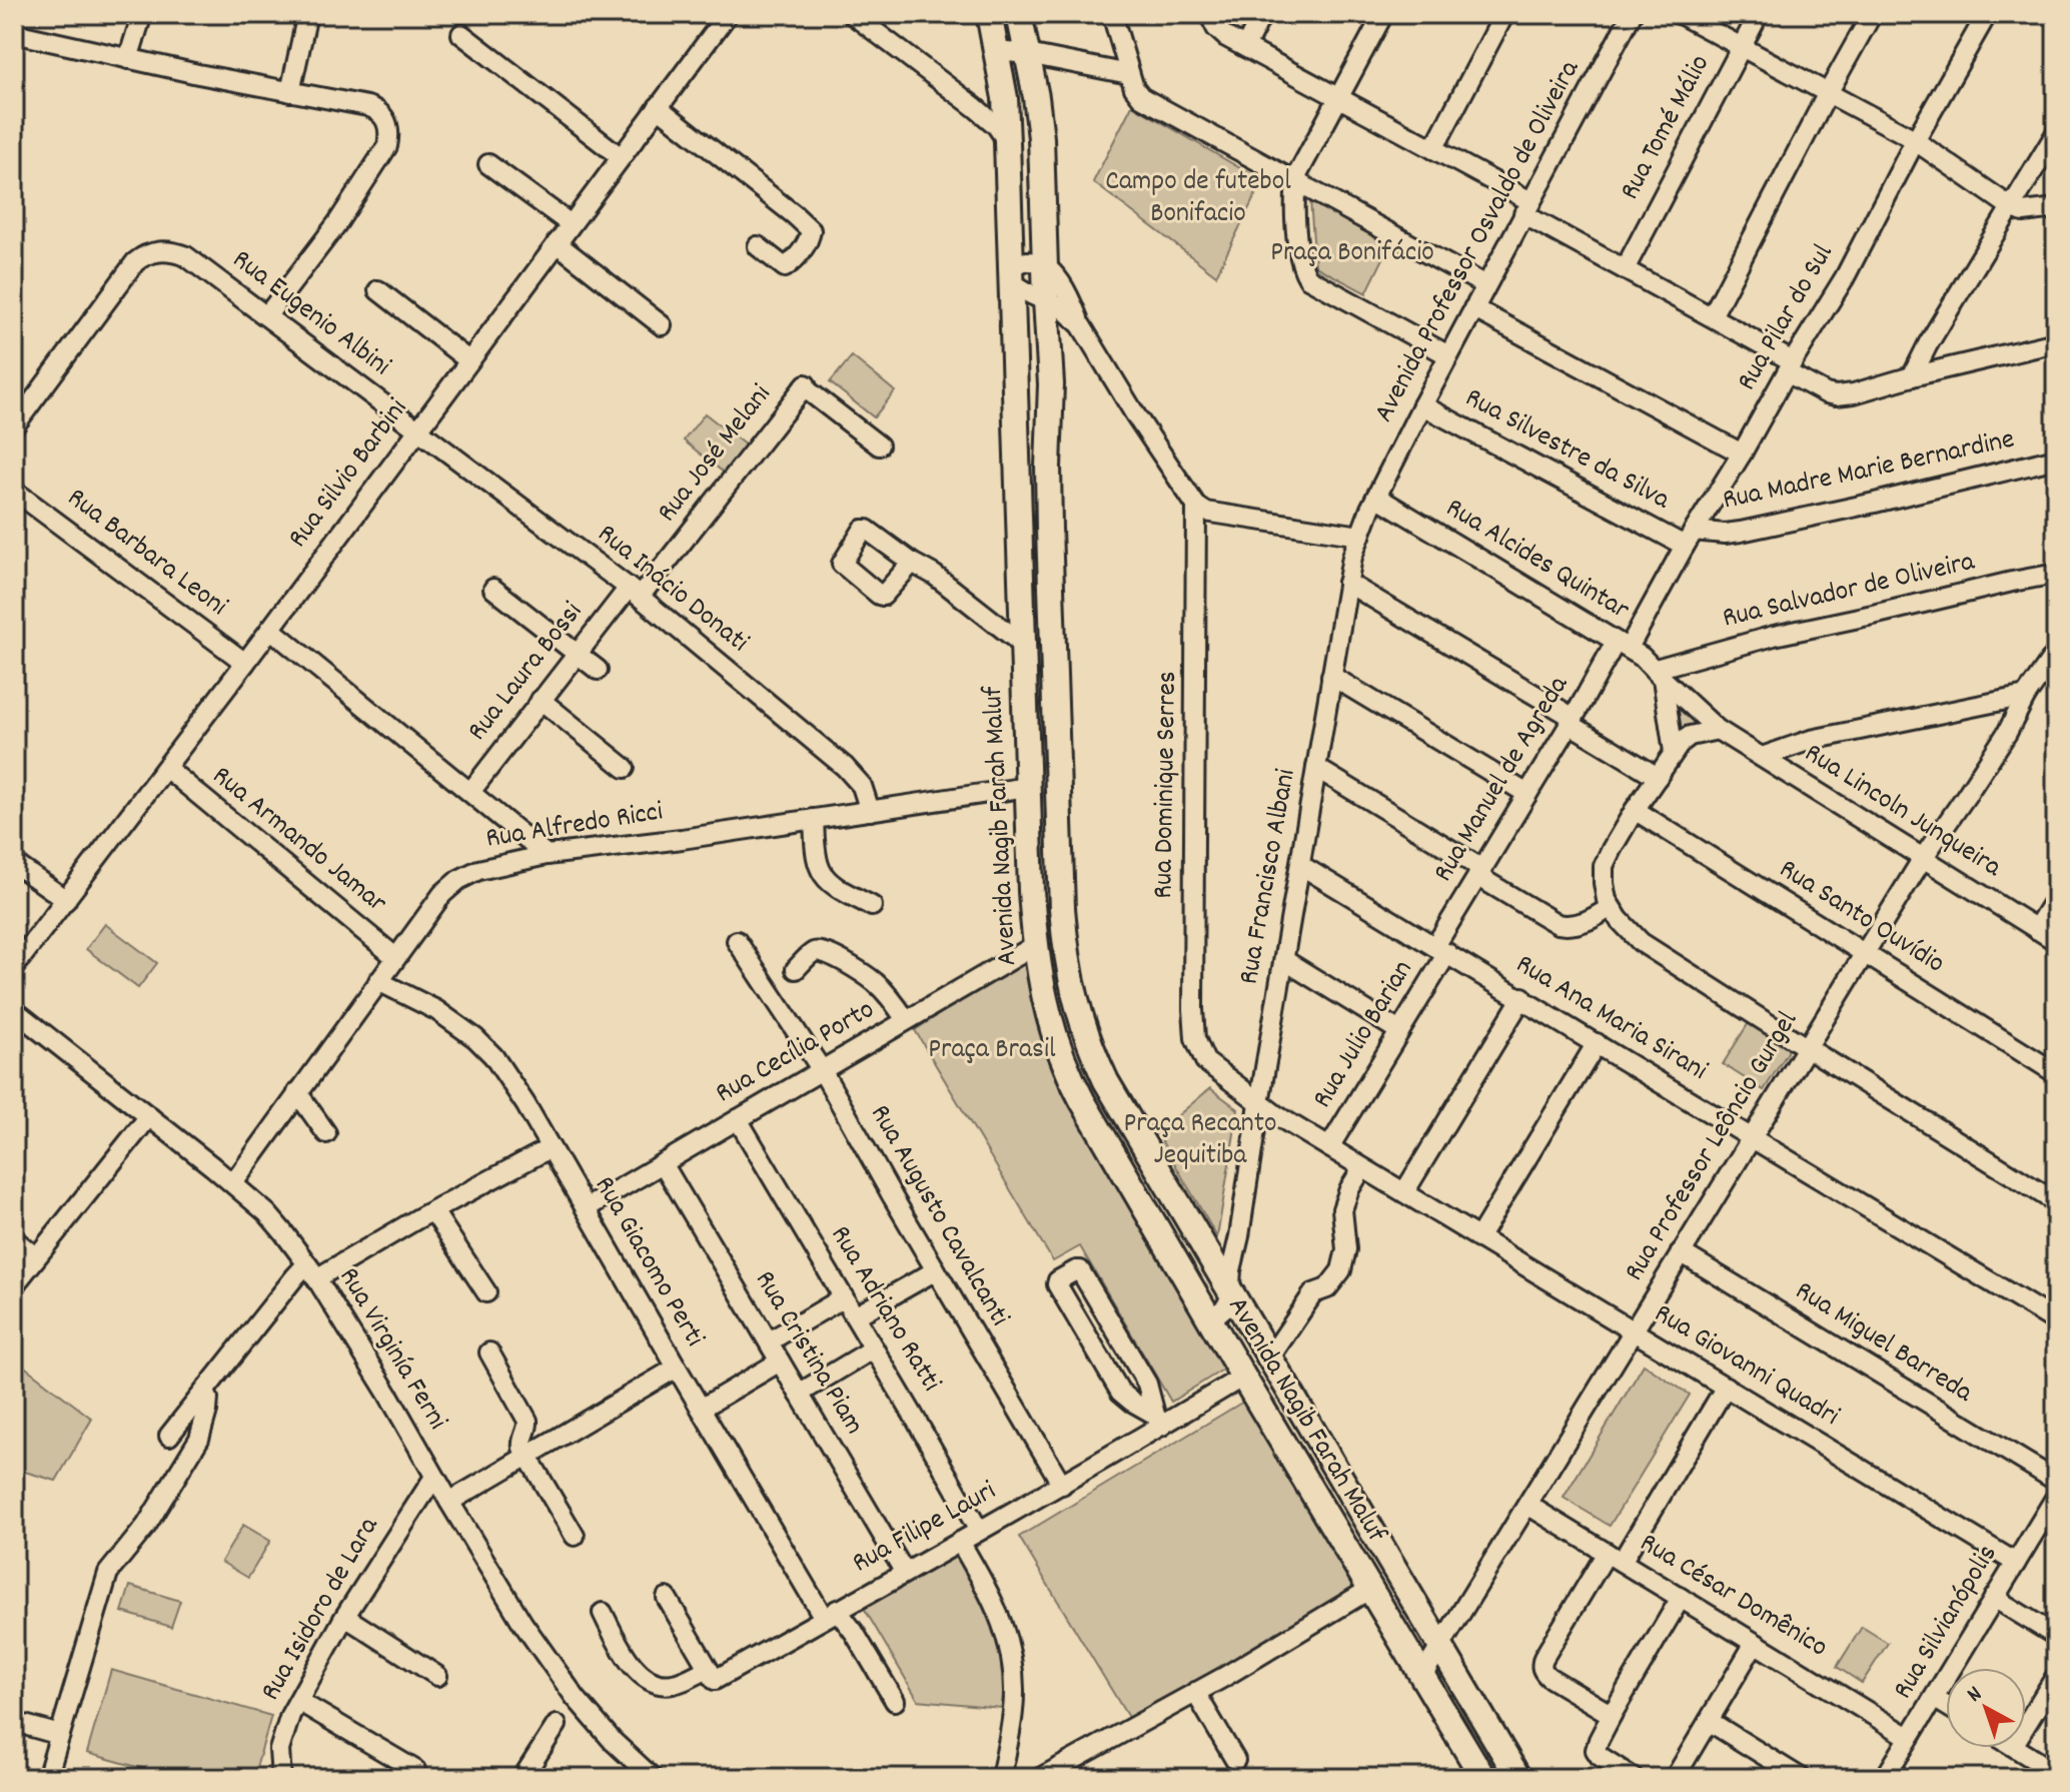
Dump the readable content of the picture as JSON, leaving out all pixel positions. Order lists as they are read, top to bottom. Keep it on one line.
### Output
{"streets":{"main road":["Avenida Nagib Farah Maluf"],"street":["Rua Tomé Málio","Avenida Professor Osvaldo de Oliveira","Rua Eugenio Albini","Rua Pilar do Sul","Rua Silvestre da Silva","Rua José Melani","Rua Madre Marie Bernardine","Rua Silvio Barbini","Rua Barbara Leoni","Rua Alcides Quintar","Rua Inácio Donati","Rua Salvador de Oliveira","Rua Laura Bossi","Rua Manuel de Agreda","Rua Dominique Serres","Rua Lincoln Junqueira","Rua Alfredo Ricci","Rua Armando Jamar","Rua Francisco Albani","Rua Santo Ouvídio","Rua Ana Maria Sirani","Rua Julio Barian","Rua Cecília Porto","Rua Professor Leôncio Gurgel","Rua Augusto Cavalcanti","Rua Giacomo Perti","Rua Adriano Ratti","Rua Miguel Barreda","Rua Virginía Ferni","Rua Cristina Piam","Rua Giovanni Quadri","Rua Filipe Lauri","Rua César Domênico","Rua Isidoro de Lara","Rua Silvianópolis"]},"crossings":[["Avenida Professor Osvaldo de Oliveira","Rua Silvestre da Silva"],["Avenida Professor Osvaldo de Oliveira","Rua Alcides Quintar"],["Avenida Professor Osvaldo de Oliveira","Rua Francisco Albani"],["Rua Eugenio Albini","Rua Silvio Barbini"],["Rua Eugenio Albini","Rua Inácio Donati"],["Rua Pilar do Sul","Rua Silvestre da Silva"],["Rua Pilar do Sul","Rua Madre Marie Bernardine"],["Rua Pilar do Sul","Rua Alcides Quintar"],["Rua Pilar do Sul","Rua Manuel de Agreda"],["Rua Silvestre da Silva","Rua Madre Marie Bernardine"],["Rua José Melani","Rua Inácio Donati"],["Rua José Melani","Rua Laura Bossi"],["Rua Silvio Barbini","Rua Barbara Leoni"],["Rua Silvio Barbini","Rua Inácio Donati"],["Rua Silvio Barbini","Rua Armando Jamar"],["Rua Alcides Quintar","Rua Salvador de Oliveira"],["Rua Alcides Quintar","Rua Manuel de Agreda"],["Rua Alcides Quintar","Rua Lincoln Junqueira"],["Rua Alcides Quintar","Rua Francisco Albani"],["Rua Inácio Donati","Rua Laura Bossi"],["Rua Inácio Donati","Rua Alfredo Ricci"],["Rua Manuel de Agreda","Rua Ana Maria Sirani"],["Rua Manuel de Agreda","Rua Julio Barian"],["Rua Dominique Serres","Rua Giovanni Quadri"],["Rua Lincoln Junqueira","Rua Professor Leôncio Gurgel"],["Avenida Nagib Farah Maluf","Rua Alfredo Ricci"],["Avenida Nagib Farah Maluf","Rua Francisco Albani"],["Avenida Nagib Farah Maluf","Rua Cecília Porto"],["Avenida Nagib Farah Maluf","Rua Professor Leôncio Gurgel"],["Avenida Nagib Farah Maluf","Rua Filipe Lauri"],["Rua Alfredo Ricci","Rua Armando Jamar"],["Rua Alfredo Ricci","Rua Giacomo Perti"],["Rua Alfredo Ricci","Rua Virginía Ferni"],["Rua Francisco Albani","Rua Ana Maria Sirani"],["Rua Francisco Albani","Rua Giovanni Quadri"],["Rua Santo Ouvídio","Rua Professor Leôncio Gurgel"],["Rua Ana Maria Sirani","Rua Julio Barian"],["Rua Ana Maria Sirani","Rua Professor Leôncio Gurgel"],["Rua Julio Barian","Rua Giovanni Quadri"],["Rua Cecília Porto","Rua Augusto Cavalcanti"],["Rua Cecília Porto","Rua Giacomo Perti"],["Rua Cecília Porto","Rua Adriano Ratti"],["Rua Cecília Porto","Rua Cristina Piam"],["Rua Professor Leôncio Gurgel","Rua Miguel Barreda"],["Rua Professor Leôncio Gurgel","Rua Giovanni Quadri"],["Rua Professor Leôncio Gurgel","Rua César Domênico"],["Rua Augusto Cavalcanti","Rua Filipe Lauri"],["Rua Giacomo Perti","Rua Filipe Lauri"],["Rua Adriano Ratti","Rua Filipe Lauri"],["Rua Virginía Ferni","Rua Isidoro de Lara"],["Rua Cristina Piam","Rua Filipe Lauri"],["Rua Giovanni Quadri","Rua Silvianópolis"],["Rua César Domênico","Rua Silvianópolis"]],"parks":["Campo de futebol Bonifacio","Praça Bonifácio","Praça Brasil","Praça Recanto Jequitiba"],"north":"top left"}
